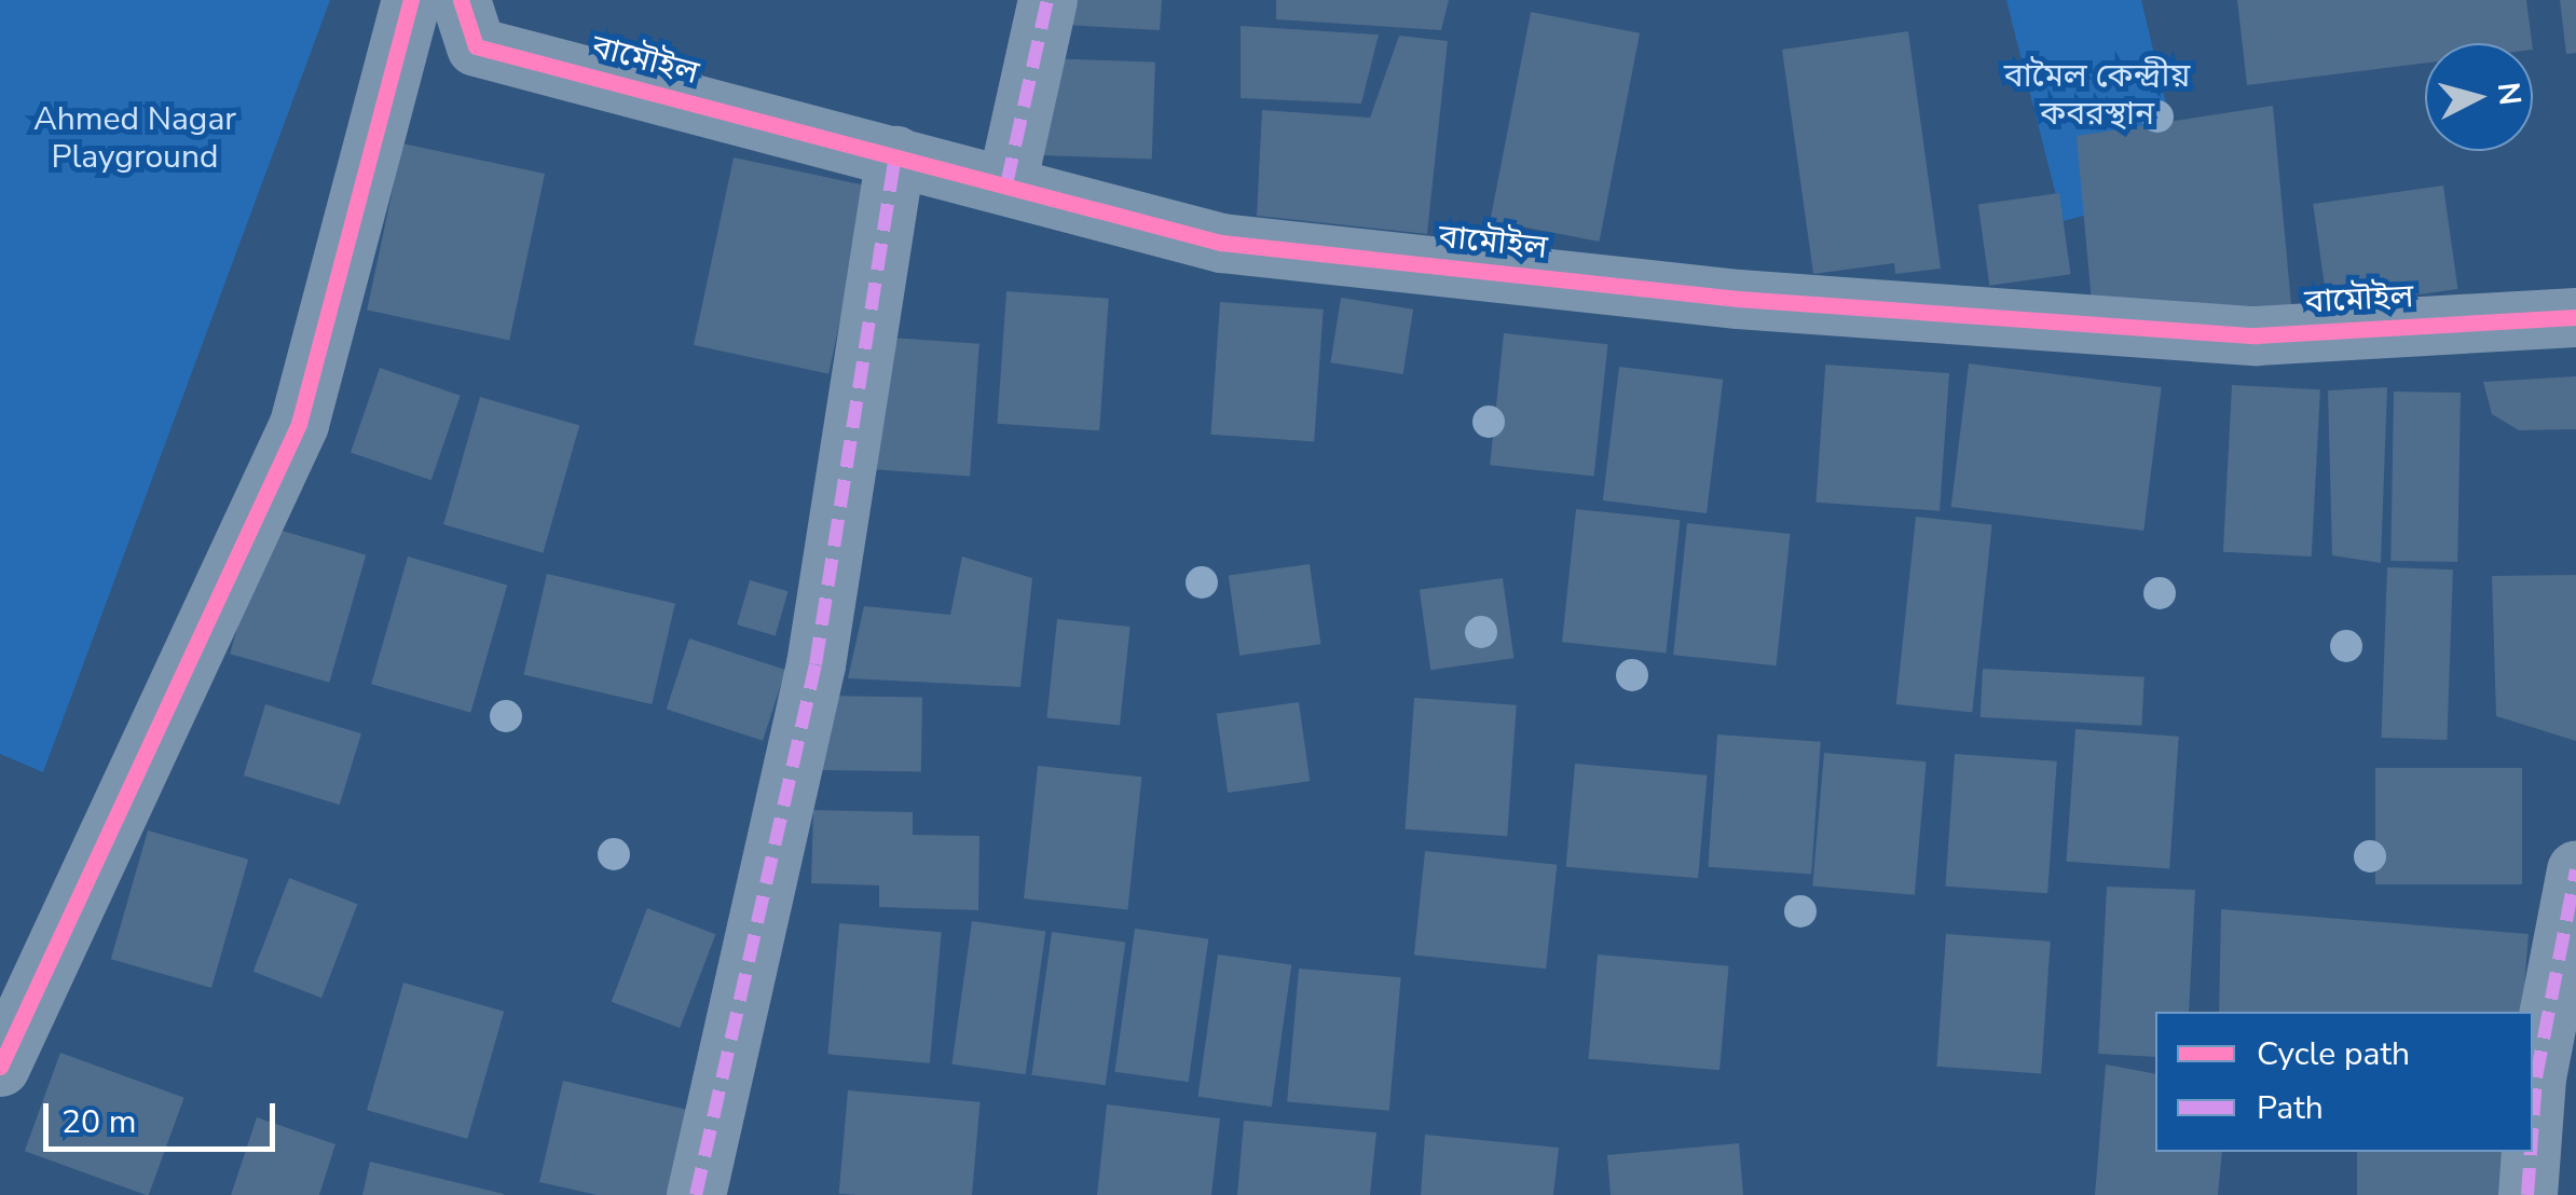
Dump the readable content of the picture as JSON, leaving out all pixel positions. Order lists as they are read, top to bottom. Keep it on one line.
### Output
{"streets":{"street":["বামৌইল"]},"parks":["বামৈল কেন্দ্রীয় কবরস্থান","Ahmed Nagar Playground"],"legend":["Cycle path","Path"],"scale_bar":"20 m","north":"right"}
